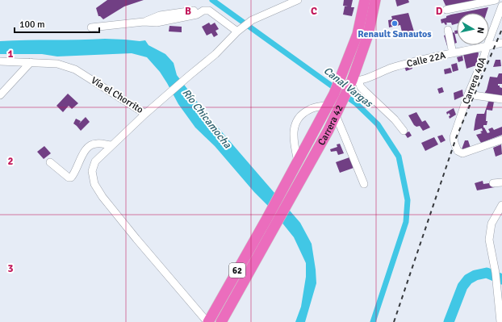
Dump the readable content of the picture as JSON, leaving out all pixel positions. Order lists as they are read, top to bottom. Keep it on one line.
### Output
{"streets":{"highway":["Carrera 42","62"],"street":["Calle 22A","Carrera 40A","Vía el Chorrito"]},"crossings":[["Calle 22A","Carrera 40A"],["Calle 22A","Carrera 42"]],"water":["Canal Vargas","Río Chicamocha"],"places":["Renault Sanautos"],"scale_bar":"100 m","north":"right","grid":{"columns":["B","C","D"],"rows":["1","2","3"]}}
